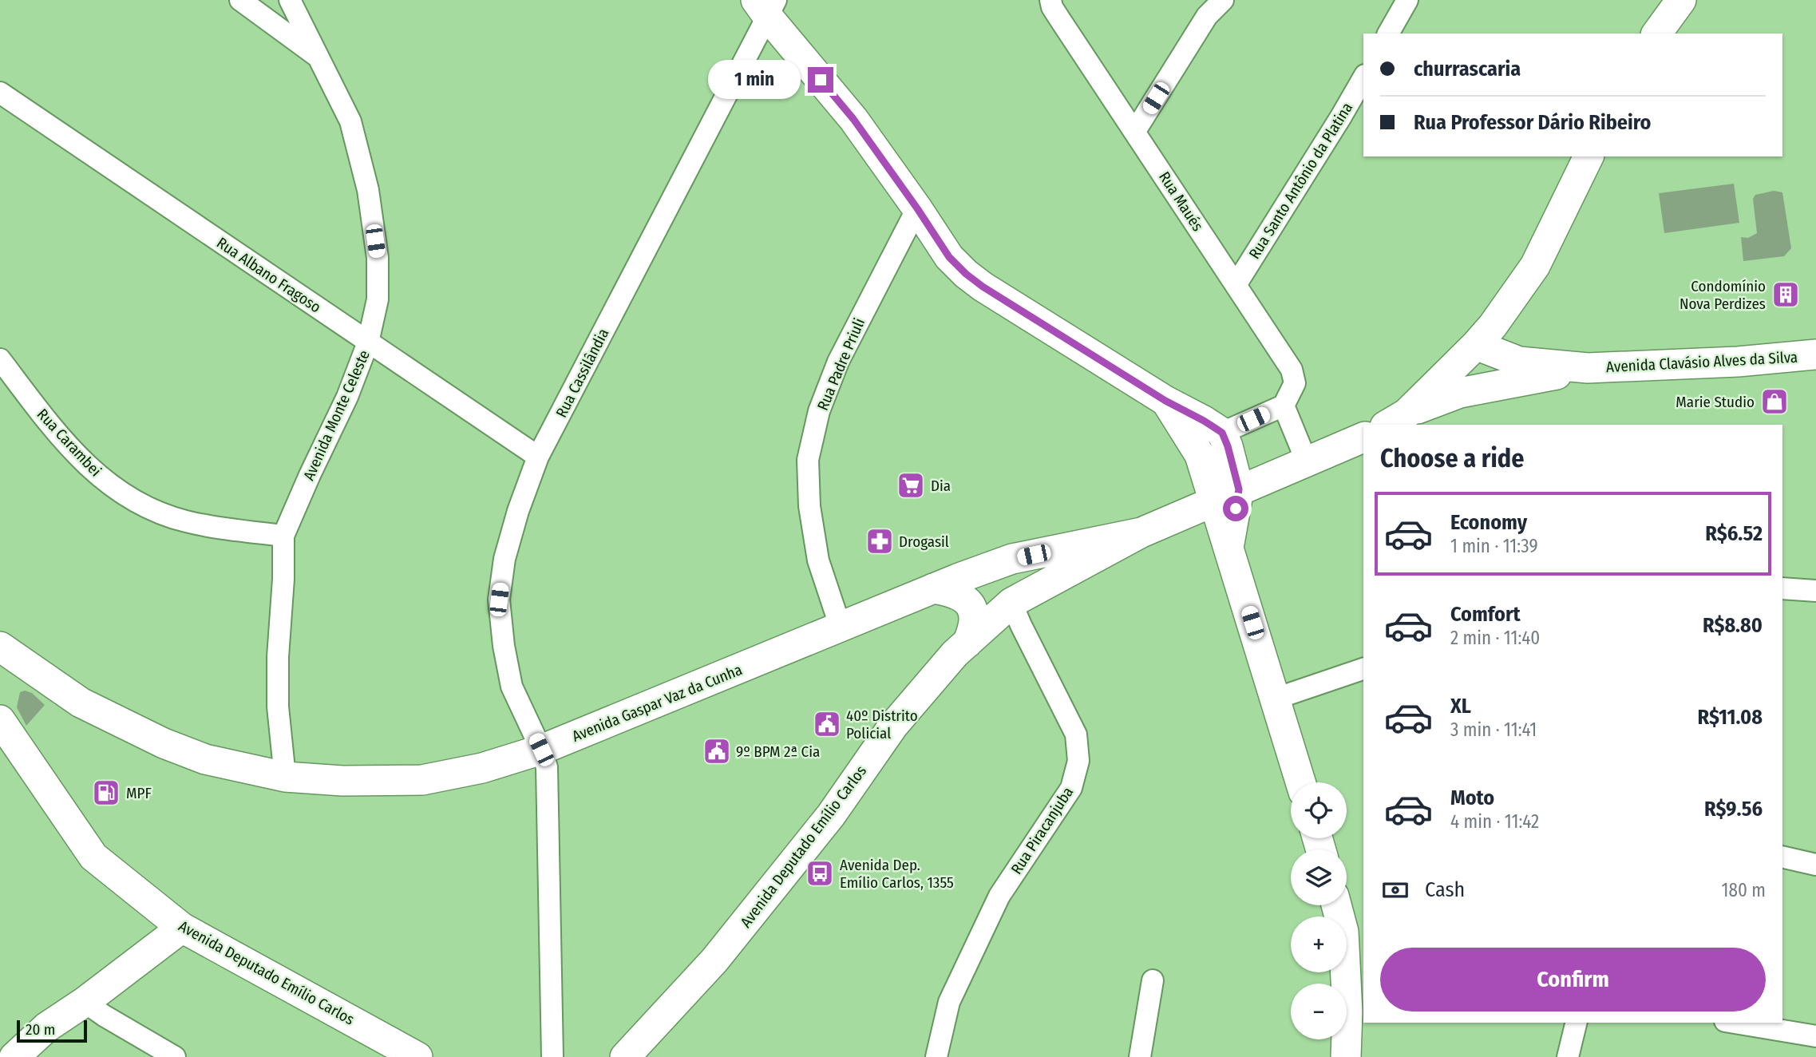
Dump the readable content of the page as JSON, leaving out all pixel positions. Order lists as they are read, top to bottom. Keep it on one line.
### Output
{"streets":{"main road":["Avenida Clavásio Alves da Silva","Avenida Gaspar Vaz da Cunha","Avenida Deputado Emílio Carlos"],"street":["Rua Santo Antônio da Platina","Rua Maués","Rua Albano Fragoso","Rua Padre Priuli","Rua Cassilândia","Avenida Monte Celeste","Rua Carambei","Rua Piracanjuba"]},"crossings":[["Rua Santo Antônio da Platina","Rua Maués"],["Rua Albano Fragoso","Rua Cassilândia"],["Rua Albano Fragoso","Avenida Monte Celeste"],["Rua Padre Priuli","Avenida Gaspar Vaz da Cunha"],["Rua Cassilândia","Avenida Gaspar Vaz da Cunha"],["Avenida Monte Celeste","Rua Carambei"],["Avenida Monte Celeste","Avenida Gaspar Vaz da Cunha"],["Avenida Gaspar Vaz da Cunha","Avenida Deputado Emílio Carlos"],["Rua Piracanjuba","Avenida Deputado Emílio Carlos"]],"places":{"building":["Condomínio Nova Perdizes"],"shop":["Marie Studio"],"supermarket":["Dia"],"pharmacy":["Drogasil"],"public building":["40º Distrito Policial","9º BPM 2ª Cia"],"fuel station":["MPF"],"bus stop":["Avenida Dep. Emílio Carlos, 1355"]},"scale_bar":"20 m","page":{"banner":["churrascaria","Rua Professor Dário Ribeiro"],"bubble":"1 min","heading":"Choose a ride","list":[{"name":"Economy","note":"1 min · 11:39","value":"R$6.52"},{"name":"Comfort","note":"2 min · 11:40","value":"R$8.80"},{"name":"XL","note":"3 min · 11:41","value":"R$11.08"},{"name":"Moto","note":"4 min · 11:42","value":"R$9.56"}],"map_buttons":["+","−"],"pay":["Cash","180 m"],"buttons":"Confirm","scale":"20 m"}}
